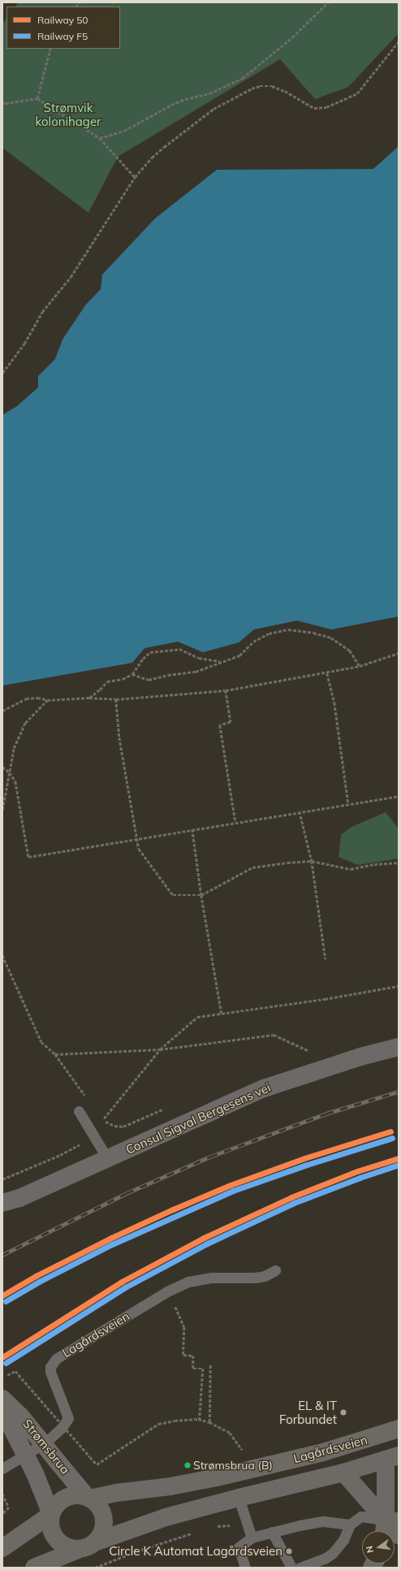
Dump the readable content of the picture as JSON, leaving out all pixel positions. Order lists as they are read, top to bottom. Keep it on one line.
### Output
{"streets":{"main road":["Lagårdsveien","Strømsbrua"],"street":["Consul Sigval Bergesens vei"]},"crossings":[["Lagårdsveien","Strømsbrua"]],"parks":["Strømvik kolonihager"],"places":["EL & IT Forbundet","Strømsbrua (B)","Circle K Automat Lagårdsveien"],"lines":["rail line 50","rail line F5"],"legend":["Railway 50","Railway F5"],"north":"left"}
